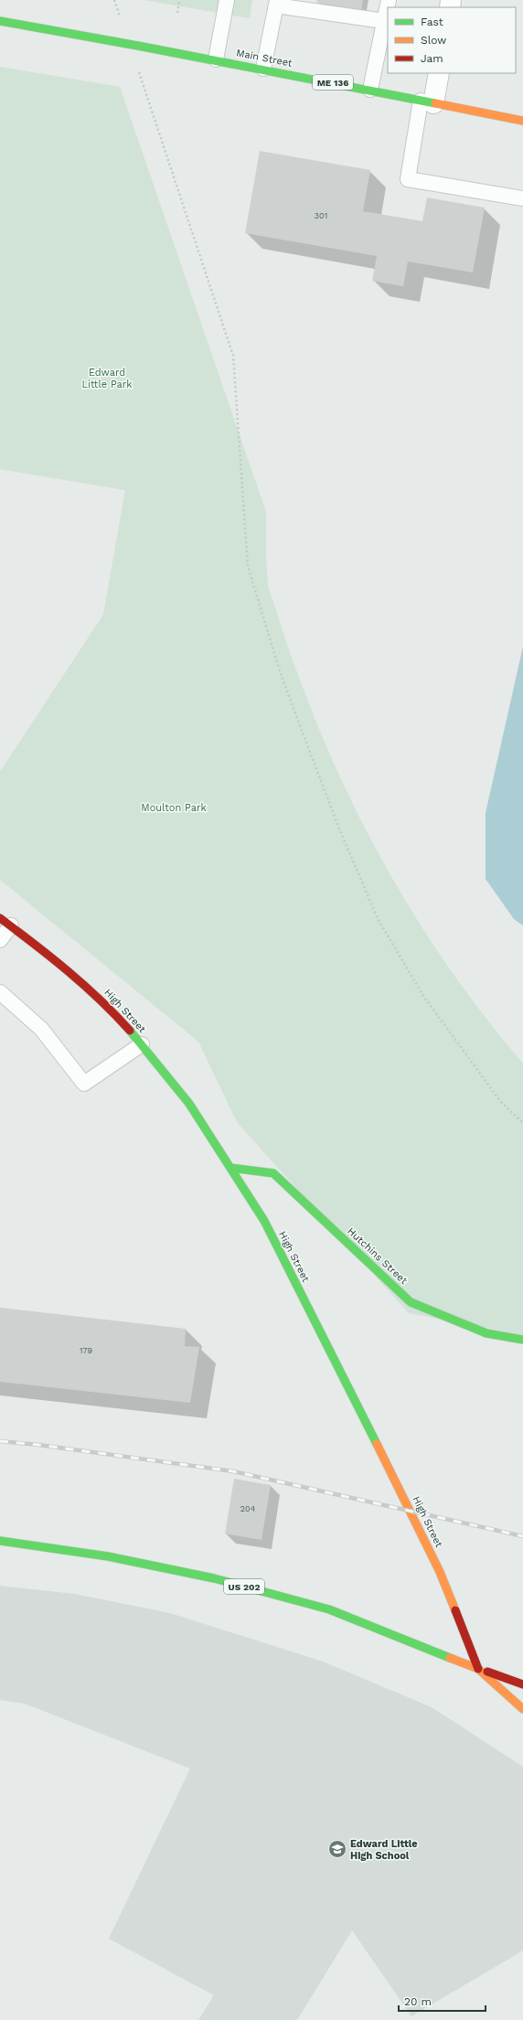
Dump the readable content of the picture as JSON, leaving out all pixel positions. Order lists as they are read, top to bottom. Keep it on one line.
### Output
{"streets":{"main road":["Main Street","ME 136","High Street","Hutchins Street","US 202"]},"crossings":[["High Street","Hutchins Street"],["High Street","US 202"]],"parks":["Edward Little Park","Moulton Park"],"places":{"school or university":["Edward Little High School"]},"house_numbers":["301","179","204"],"legend":["Fast","Slow","Jam"],"scale_bar":"20 m"}
